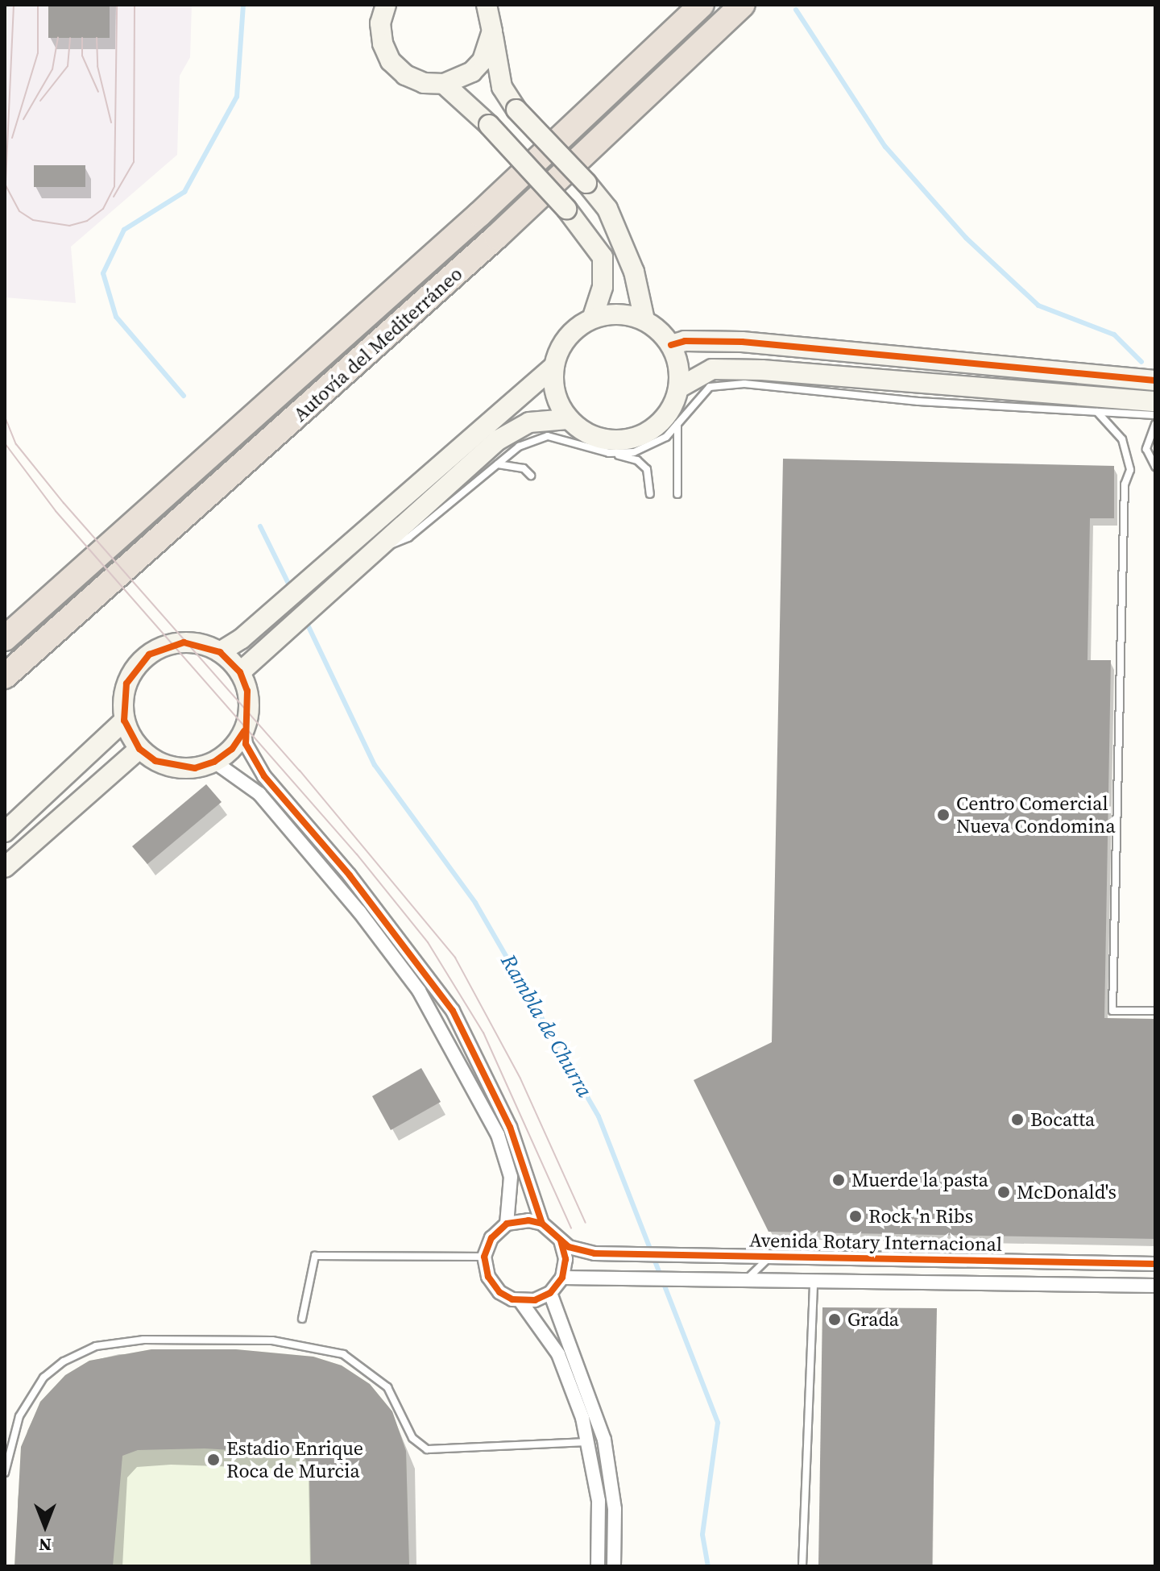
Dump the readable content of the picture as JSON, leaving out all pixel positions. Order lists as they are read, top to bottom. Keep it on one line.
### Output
{"streets":{"highway":["Autovía del Mediterráneo"],"street":["Avenida Rotary Internacional"]},"water":["Rambla de Churra"],"places":["Centro Comercial Nueva Condomina","Bocatta","Muerde la pasta","McDonald's","Rock 'n Ribs","Grada","Estadio Enrique Roca de Murcia"],"north":"bottom"}
